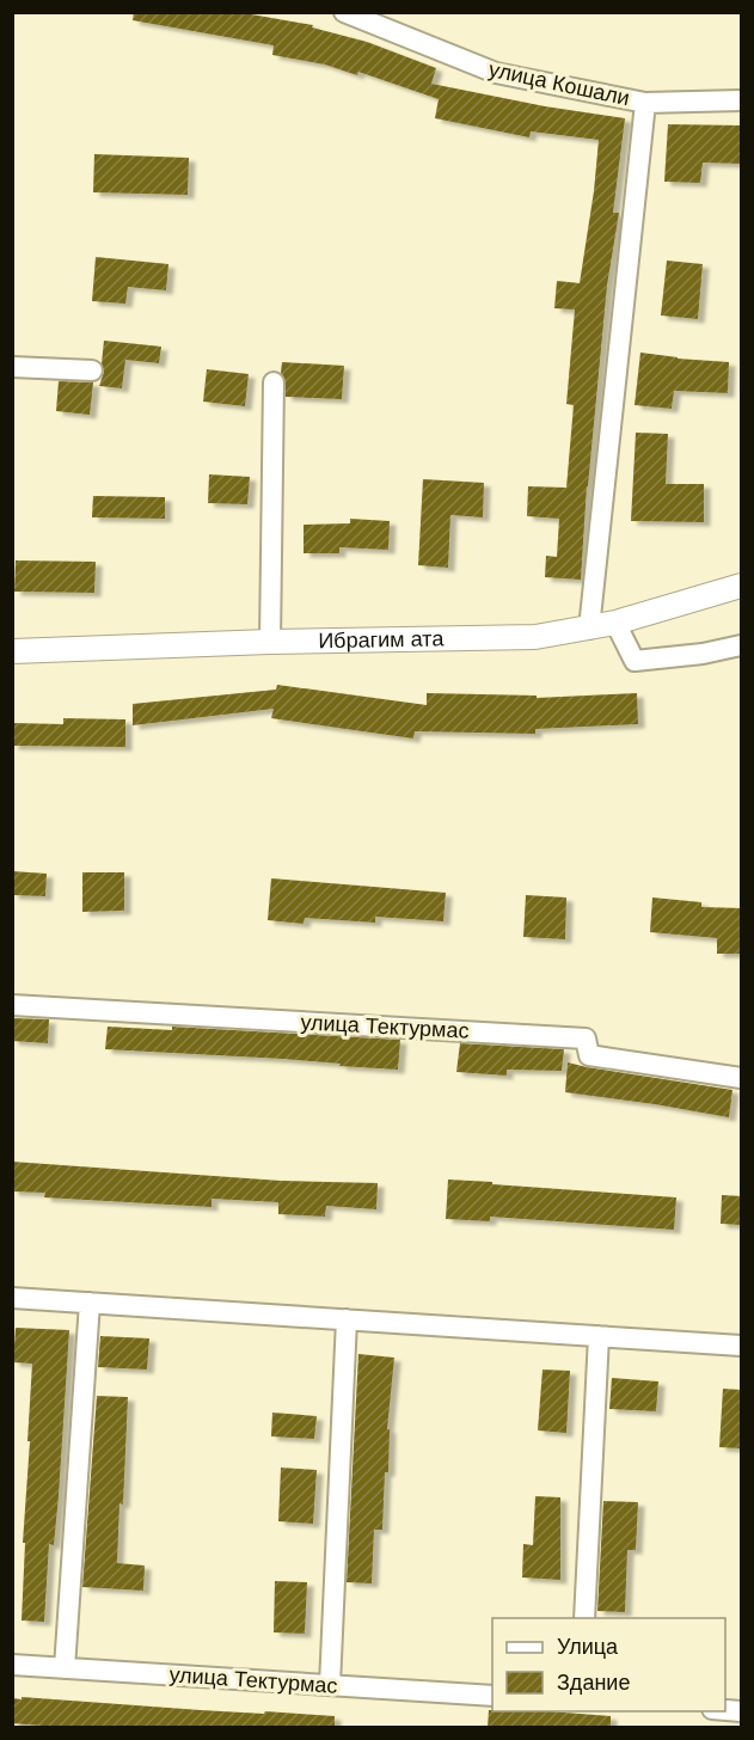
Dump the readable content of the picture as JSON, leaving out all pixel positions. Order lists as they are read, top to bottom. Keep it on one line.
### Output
{"streets":{"street":["улица Кошали","Ибрагим ата","улица Тектурмас"]},"legend":["Улица","Здание"]}
